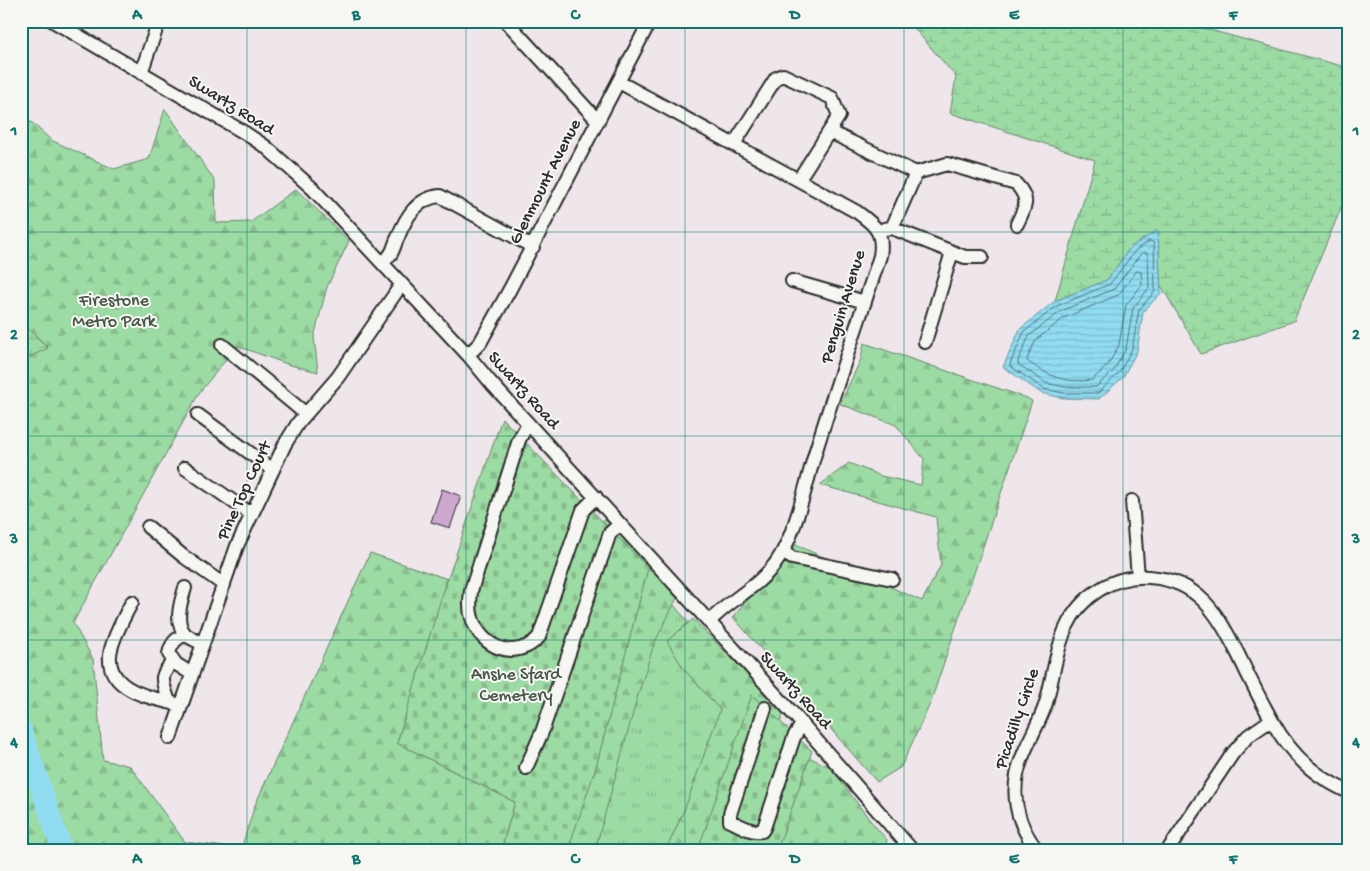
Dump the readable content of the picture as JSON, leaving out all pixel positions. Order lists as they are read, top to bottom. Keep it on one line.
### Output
{"streets":{"street":["Swartz Road","Glenmount Avenue","Penguin Avenue","Pine Top Court","Picadilly Circle"]},"crossings":[["Swartz Road","Glenmount Avenue"],["Swartz Road","Penguin Avenue"],["Swartz Road","Pine Top Court"],["Glenmount Avenue","Penguin Avenue"]],"parks":["Firestone Metro Park","Anshe Sfard Cemetery"],"grid":{"columns":["A","B","C","D","E","F"],"rows":["1","2","3","4"]}}
